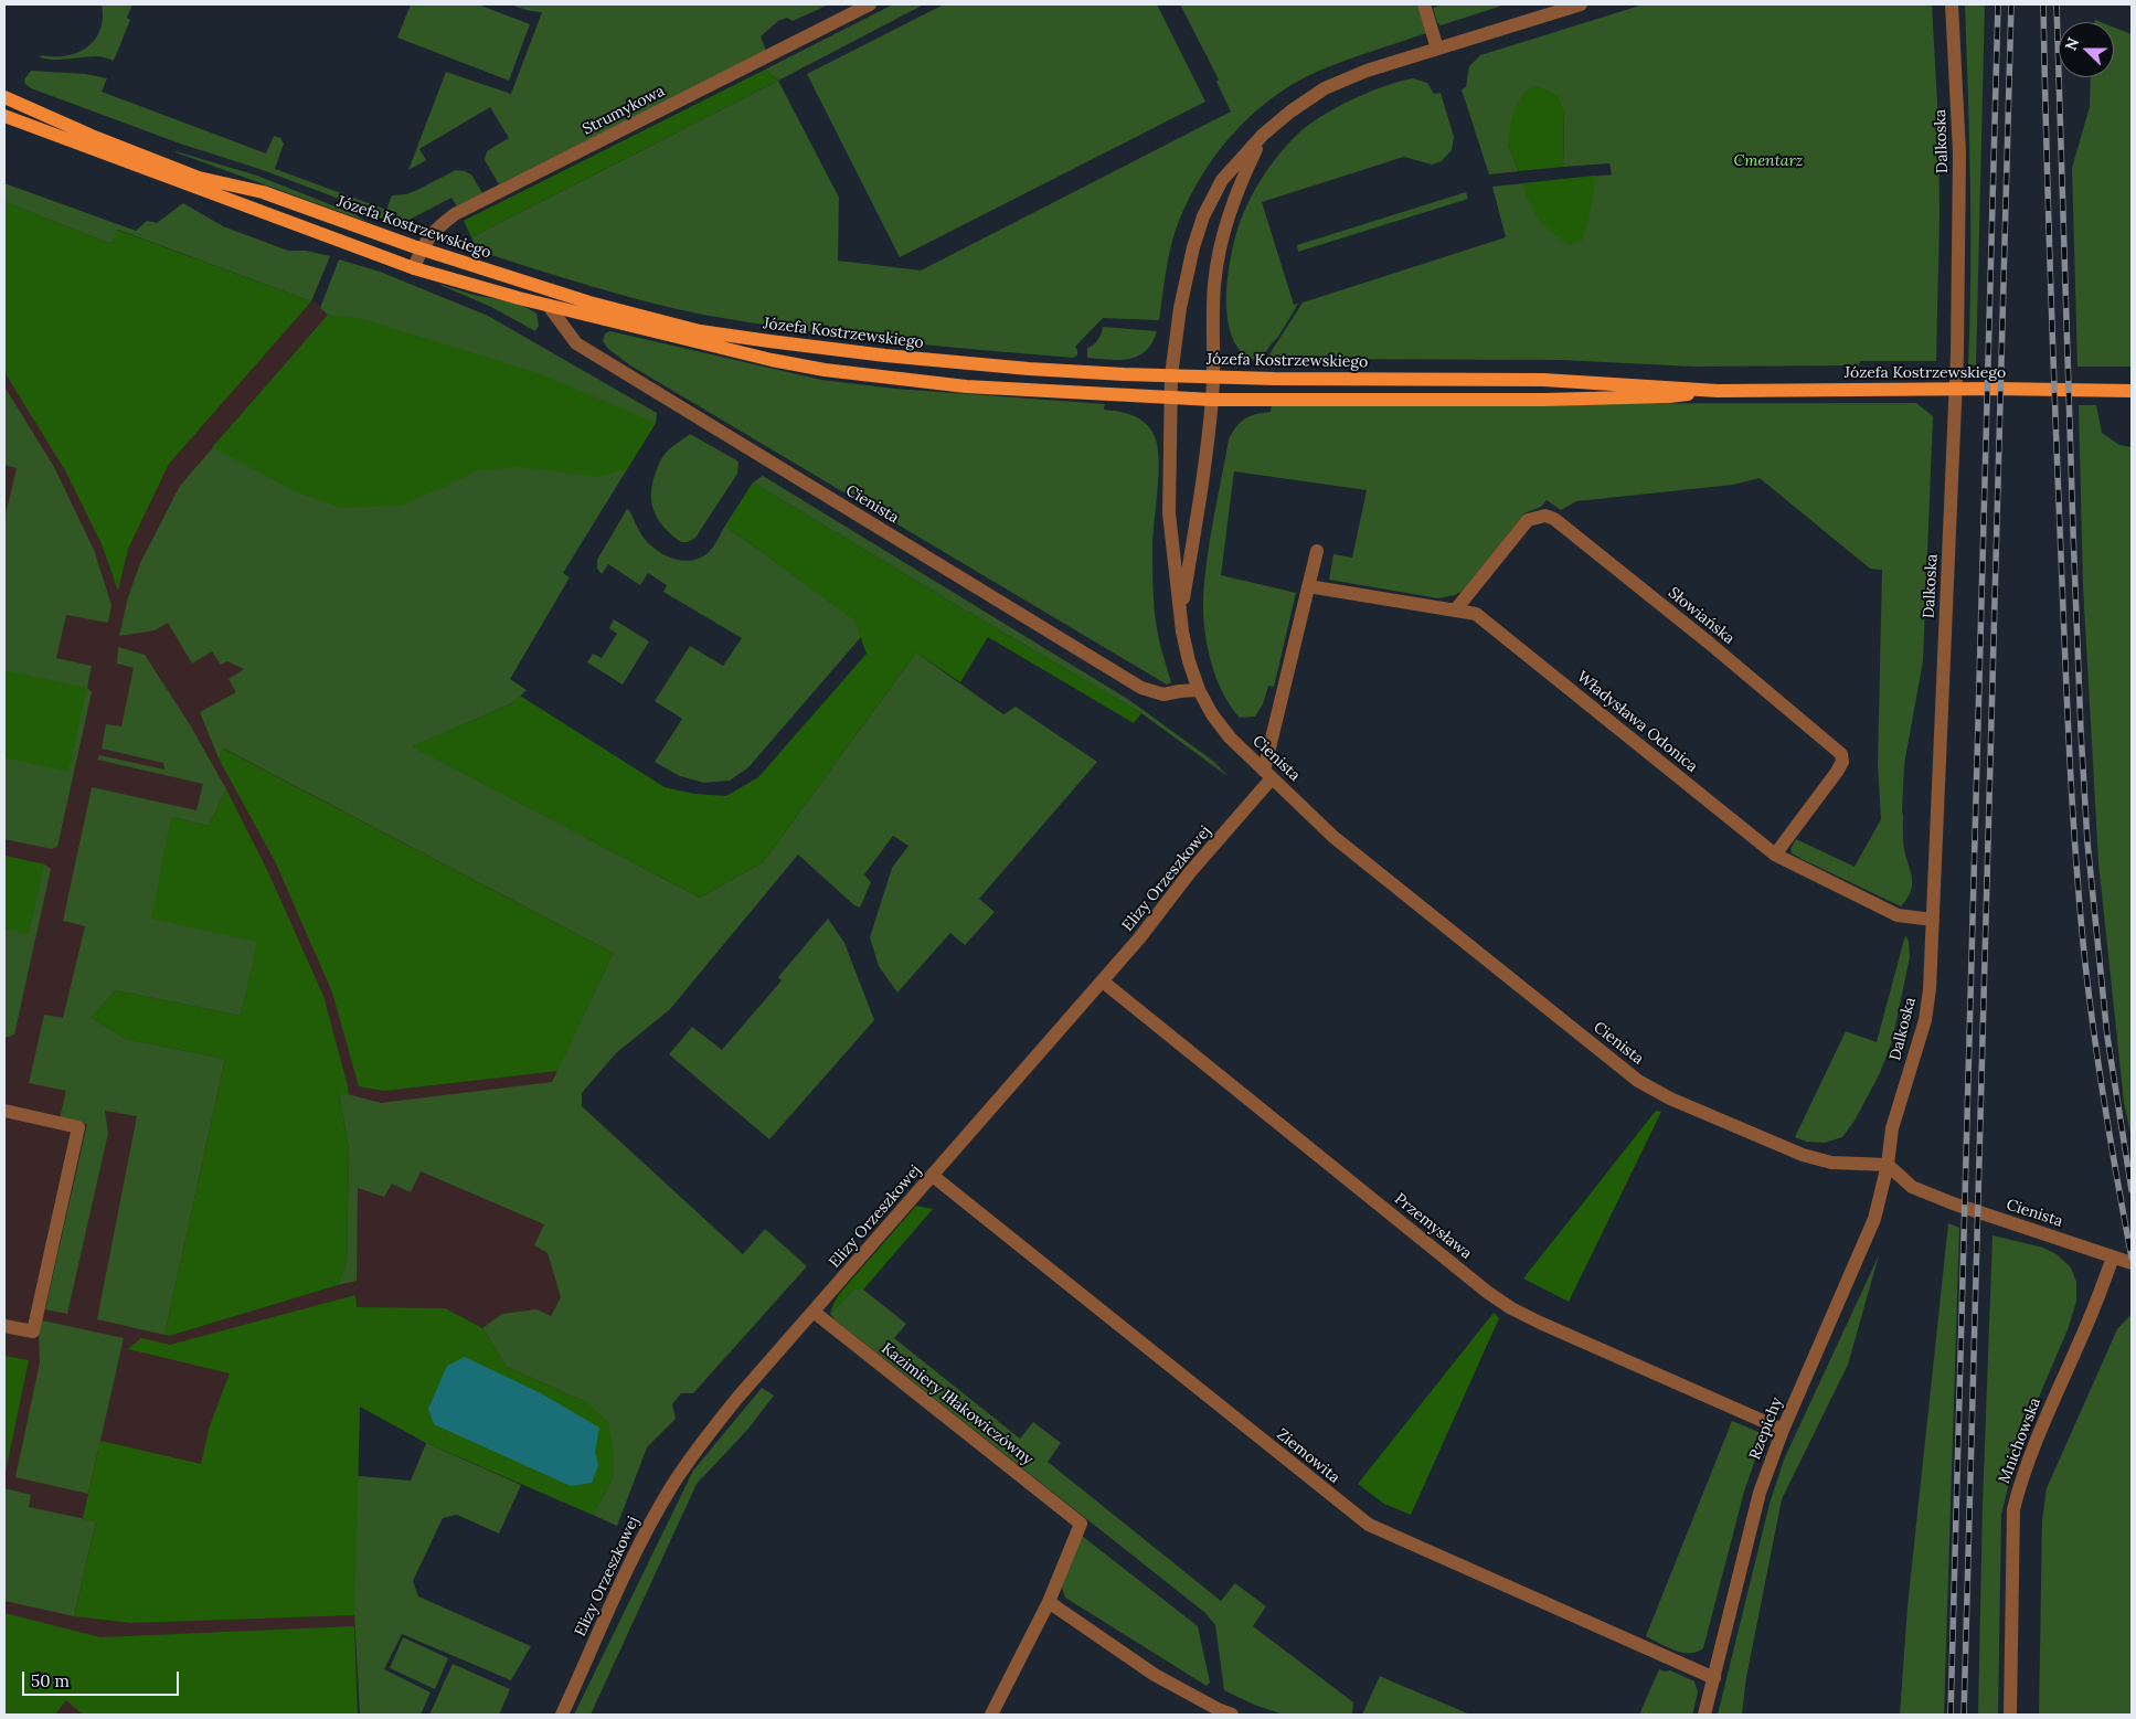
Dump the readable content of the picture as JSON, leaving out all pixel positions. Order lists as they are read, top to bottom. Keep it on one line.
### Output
{"streets":{"main road":["Józefa Kostrzewskiego"],"street":["Strumykowa","Dalkoska","Cienista","Słowiańska","Władysława Odonica","Elizy Orzeszkowej","Przemysława","Kazimiery Iłłakowiczówny","Rzepichy","Mnichowska","Ziemowita"]},"crossings":[["Strumykowa","Józefa Kostrzewskiego"],["Dalkoska","Cienista"],["Dalkoska","Władysława Odonica"],["Dalkoska","Rzepichy"],["Józefa Kostrzewskiego","Cienista"],["Cienista","Elizy Orzeszkowej"],["Cienista","Rzepichy"],["Cienista","Mnichowska"],["Słowiańska","Władysława Odonica"],["Elizy Orzeszkowej","Przemysława"],["Elizy Orzeszkowej","Kazimiery Iłłakowiczówny"],["Elizy Orzeszkowej","Ziemowita"],["Przemysława","Rzepichy"],["Rzepichy","Ziemowita"]],"parks":["Cmentarz"],"scale_bar":"50 m","north":"left"}
